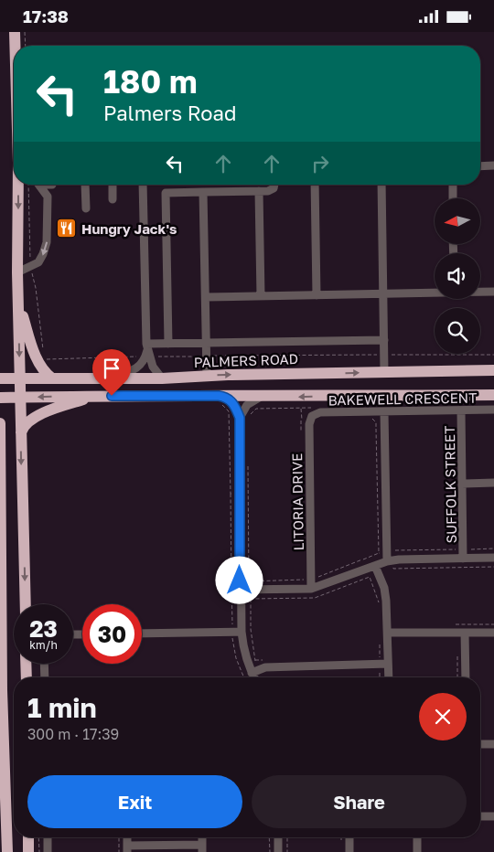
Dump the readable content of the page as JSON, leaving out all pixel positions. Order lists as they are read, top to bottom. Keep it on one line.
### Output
{"streets":{"highway":["PALMERS ROAD"],"street":["BAKEWELL CRESCENT","SUFFOLK STREET","LITORIA DRIVE"]},"crossings":[["BAKEWELL CRESCENT","SUFFOLK STREET"],["BAKEWELL CRESCENT","LITORIA DRIVE"]],"places":{"restaurant":["Hungry Jack's"]},"north":"left","page":{"status":"17:38","turn":["180 m","Palmers Road"],"speed":"23 km/h","limit":"30","heading":["1 min","300 m · 17:39"],"buttons":["Exit","Share"]}}
